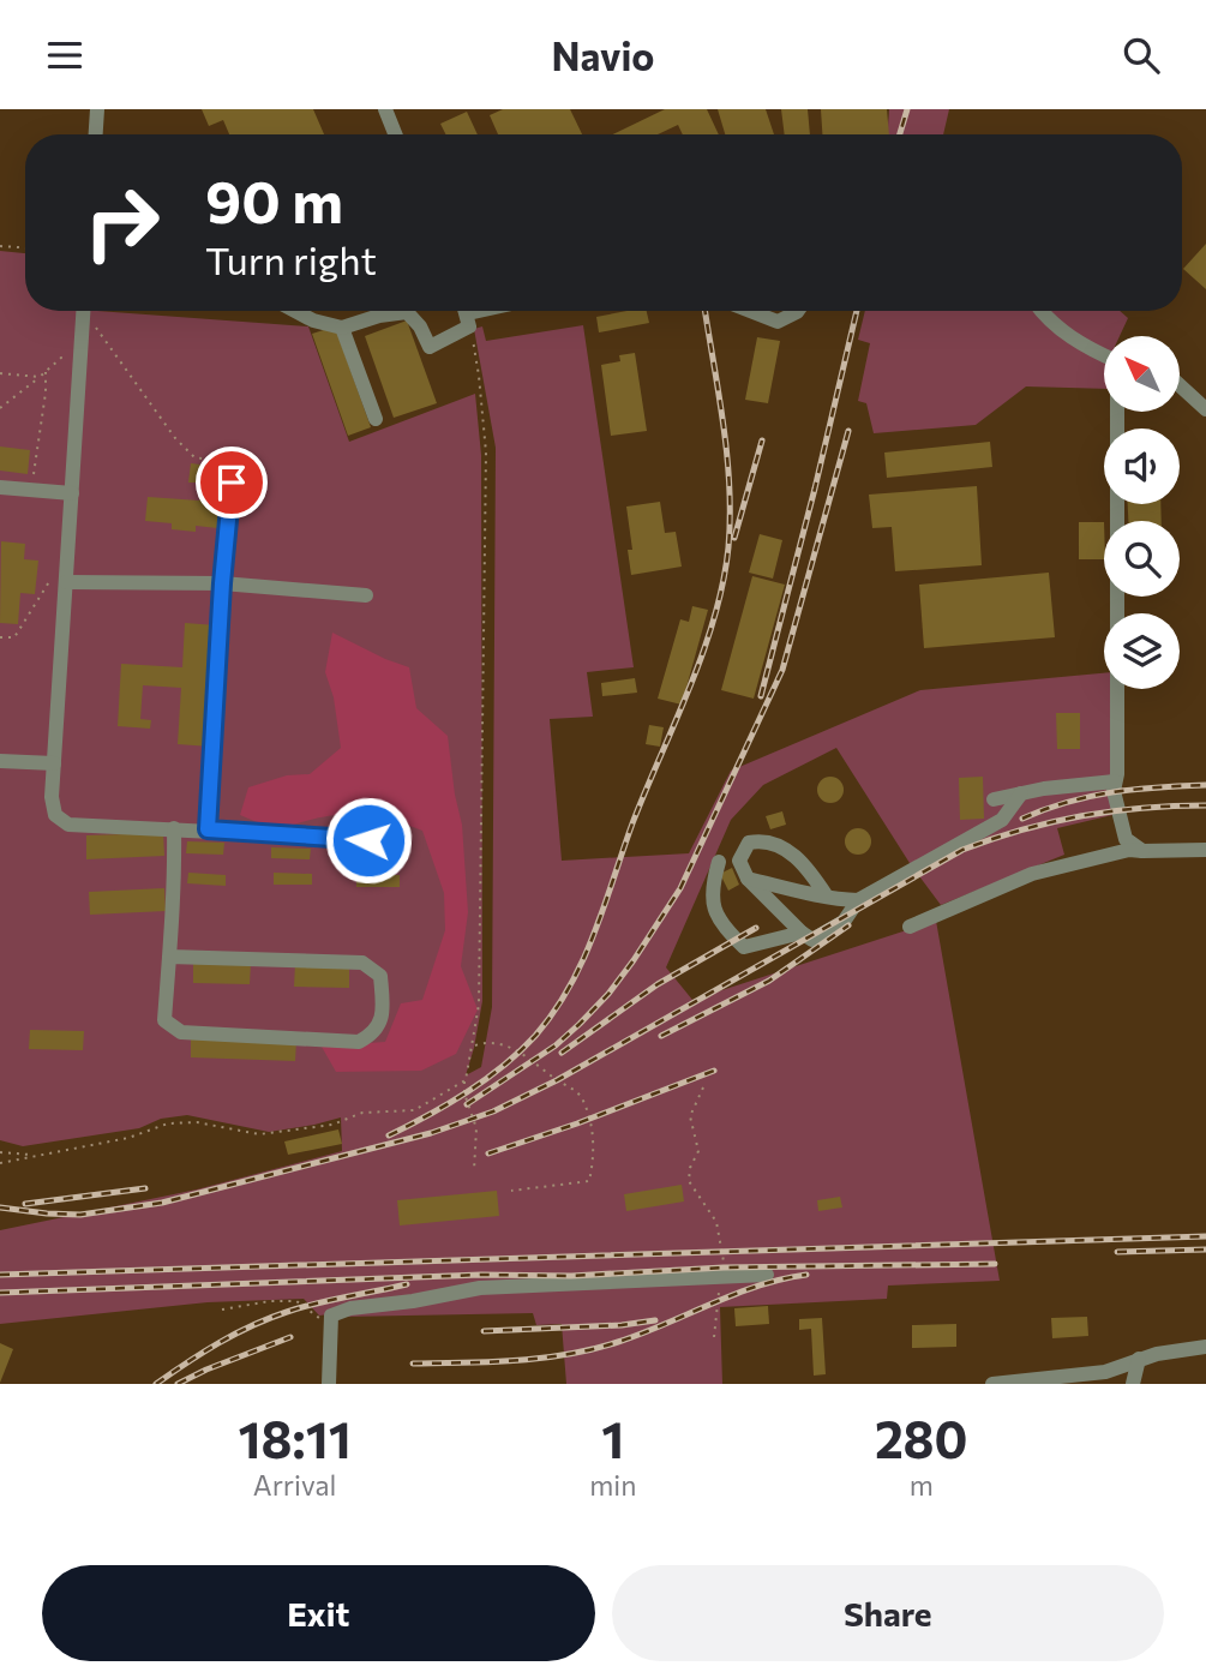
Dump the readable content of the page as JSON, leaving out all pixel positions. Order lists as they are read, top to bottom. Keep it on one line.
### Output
{"north":"top left","page":{"header":"Navio","turn":["90 m","Turn right"],"eta":["18:11","Arrival","1","min","280","m"],"buttons":["Exit","Share"]}}
